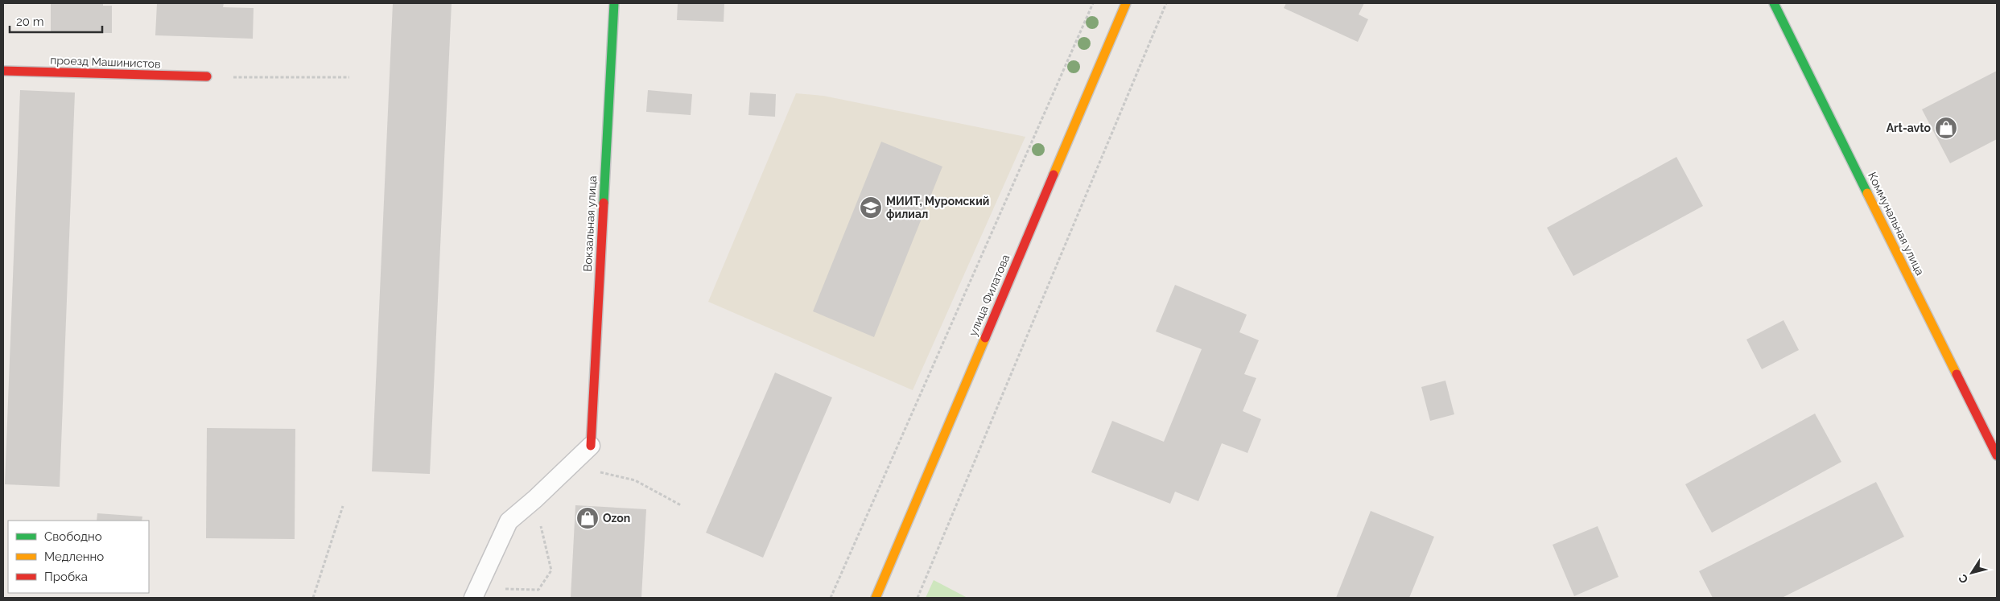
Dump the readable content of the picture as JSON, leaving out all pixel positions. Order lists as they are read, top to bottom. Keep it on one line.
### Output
{"streets":{"street":["проезд Машинистов","Вокзальная улица","Коммунальная улица","улица Филатова"]},"places":{"shop":["Art-avto","Ozon"],"school or university":["МИИТ, Муромский филиал"]},"legend":["Свободно","Медленно","Пробка"],"scale_bar":"20 m","north":"bottom left"}
